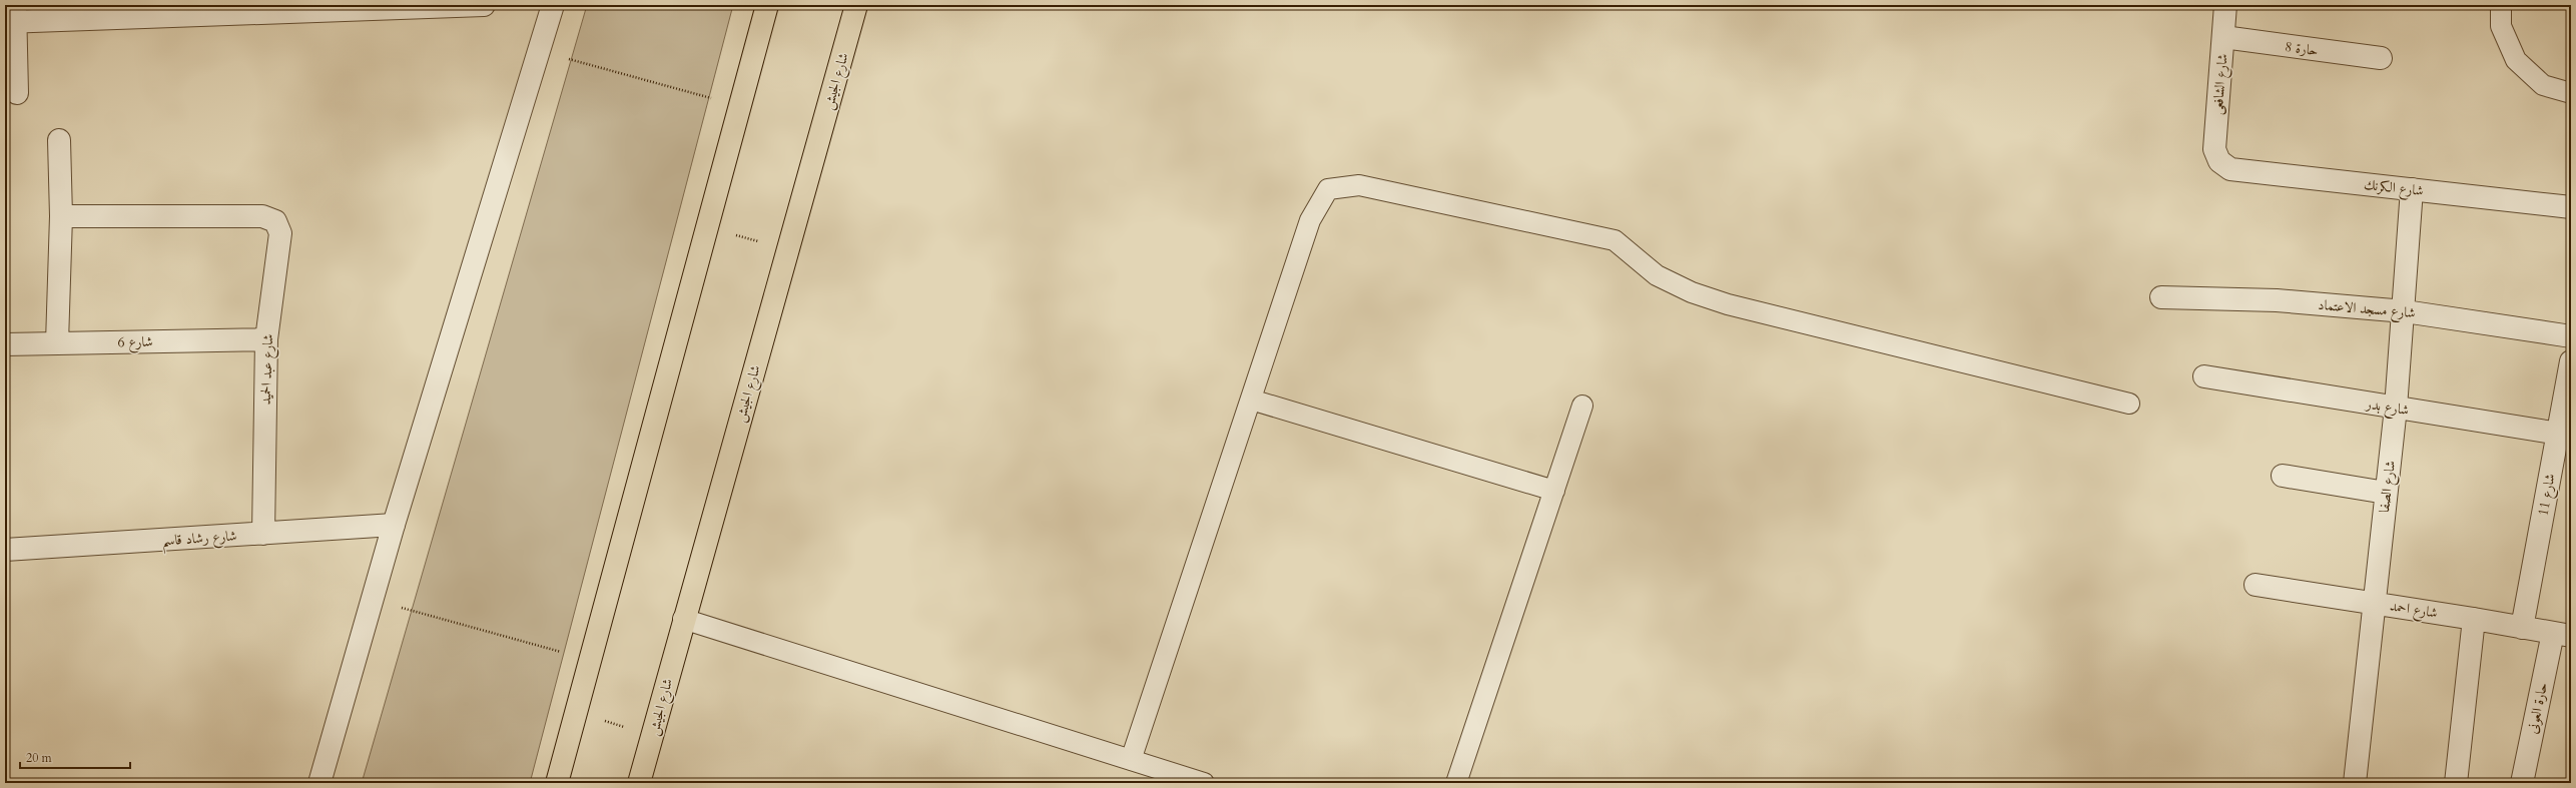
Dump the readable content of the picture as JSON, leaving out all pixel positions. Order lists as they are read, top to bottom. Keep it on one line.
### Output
{"streets":{"main road":["شارع الجيش"],"street":["حارة 8","شارع الشافعى","شارع الكرنك","شارع مسجد الاعتماد","شارع 6","شارع عبد الحميد","شارع بدر","شارع الصفا","شارع 11","شارع رشاد قاسم","شارع احمد","حارة العونى"]},"crossings":[["حارة 8","شارع الشافعى"],["شارع الشافعى","شارع الكرنك"],["شارع الكرنك","شارع الصفا"],["شارع مسجد الاعتماد","شارع الصفا"],["شارع 6","شارع عبد الحميد"],["شارع عبد الحميد","شارع رشاد قاسم"],["شارع بدر","شارع الصفا"],["شارع بدر","شارع 11"],["شارع الصفا","شارع احمد"],["شارع 11","شارع احمد"],["شارع احمد","حارة العونى"]],"scale_bar":"20 m"}
